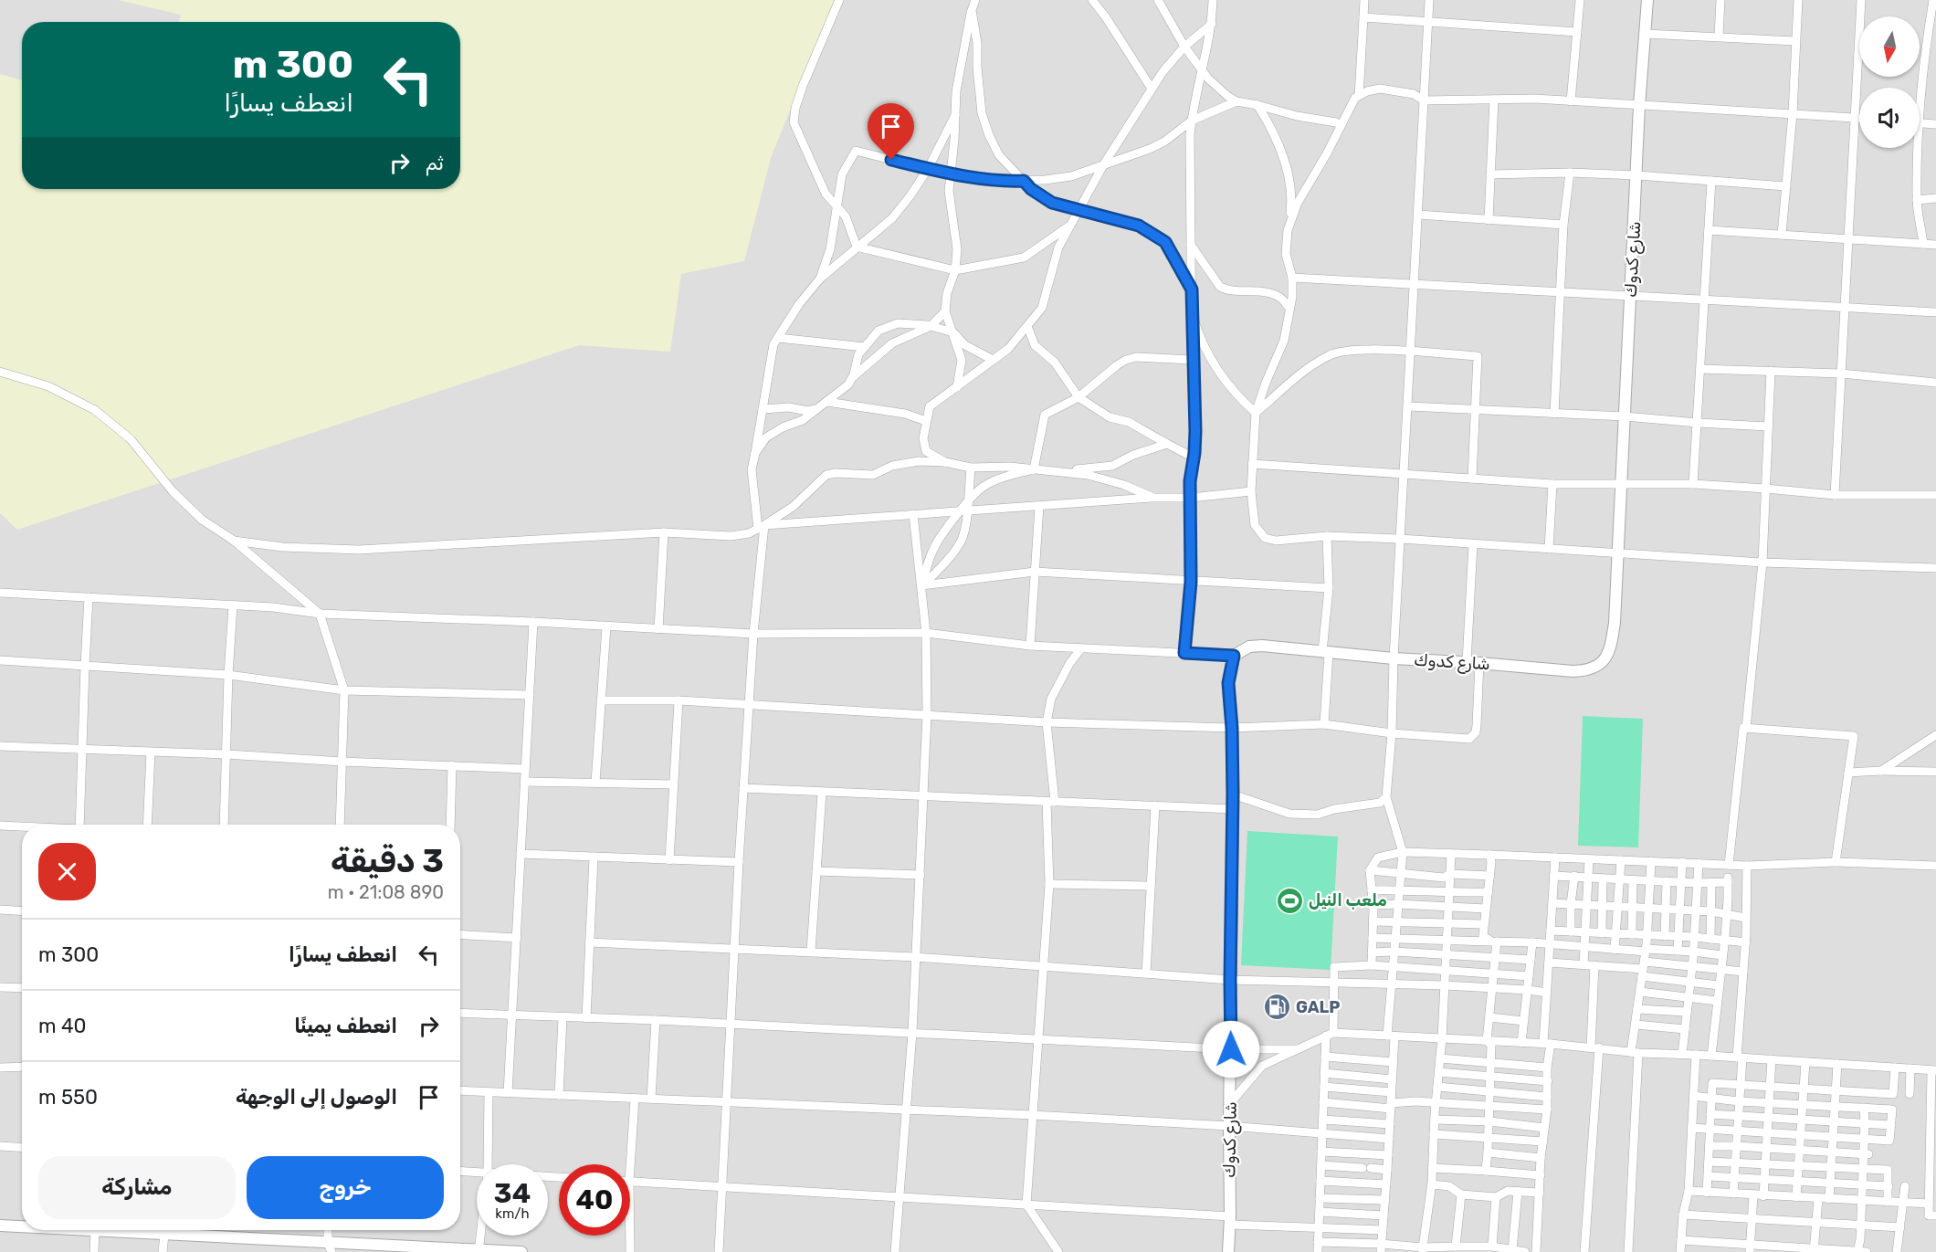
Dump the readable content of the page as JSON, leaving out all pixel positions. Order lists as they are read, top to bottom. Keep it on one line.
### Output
{"streets":{"street":["شارع كدوك"]},"places":{"sports":["ملعب النيل"],"fuel station":["GALP"]},"north":"bottom","page":{"turn":["300 m","انعطف يسارًا"],"then":"ثم","heading":["3 دقيقة","890 m · 21:08"],"list":[{"name":"انعطف يسارًا","value":"300 m"},{"name":"انعطف يمينًا","value":"40 m"},{"name":"الوصول إلى الوجهة","value":"550 m"}],"buttons":["خروج","مشاركة"],"speed":"34 km/h","limit":"40"}}
